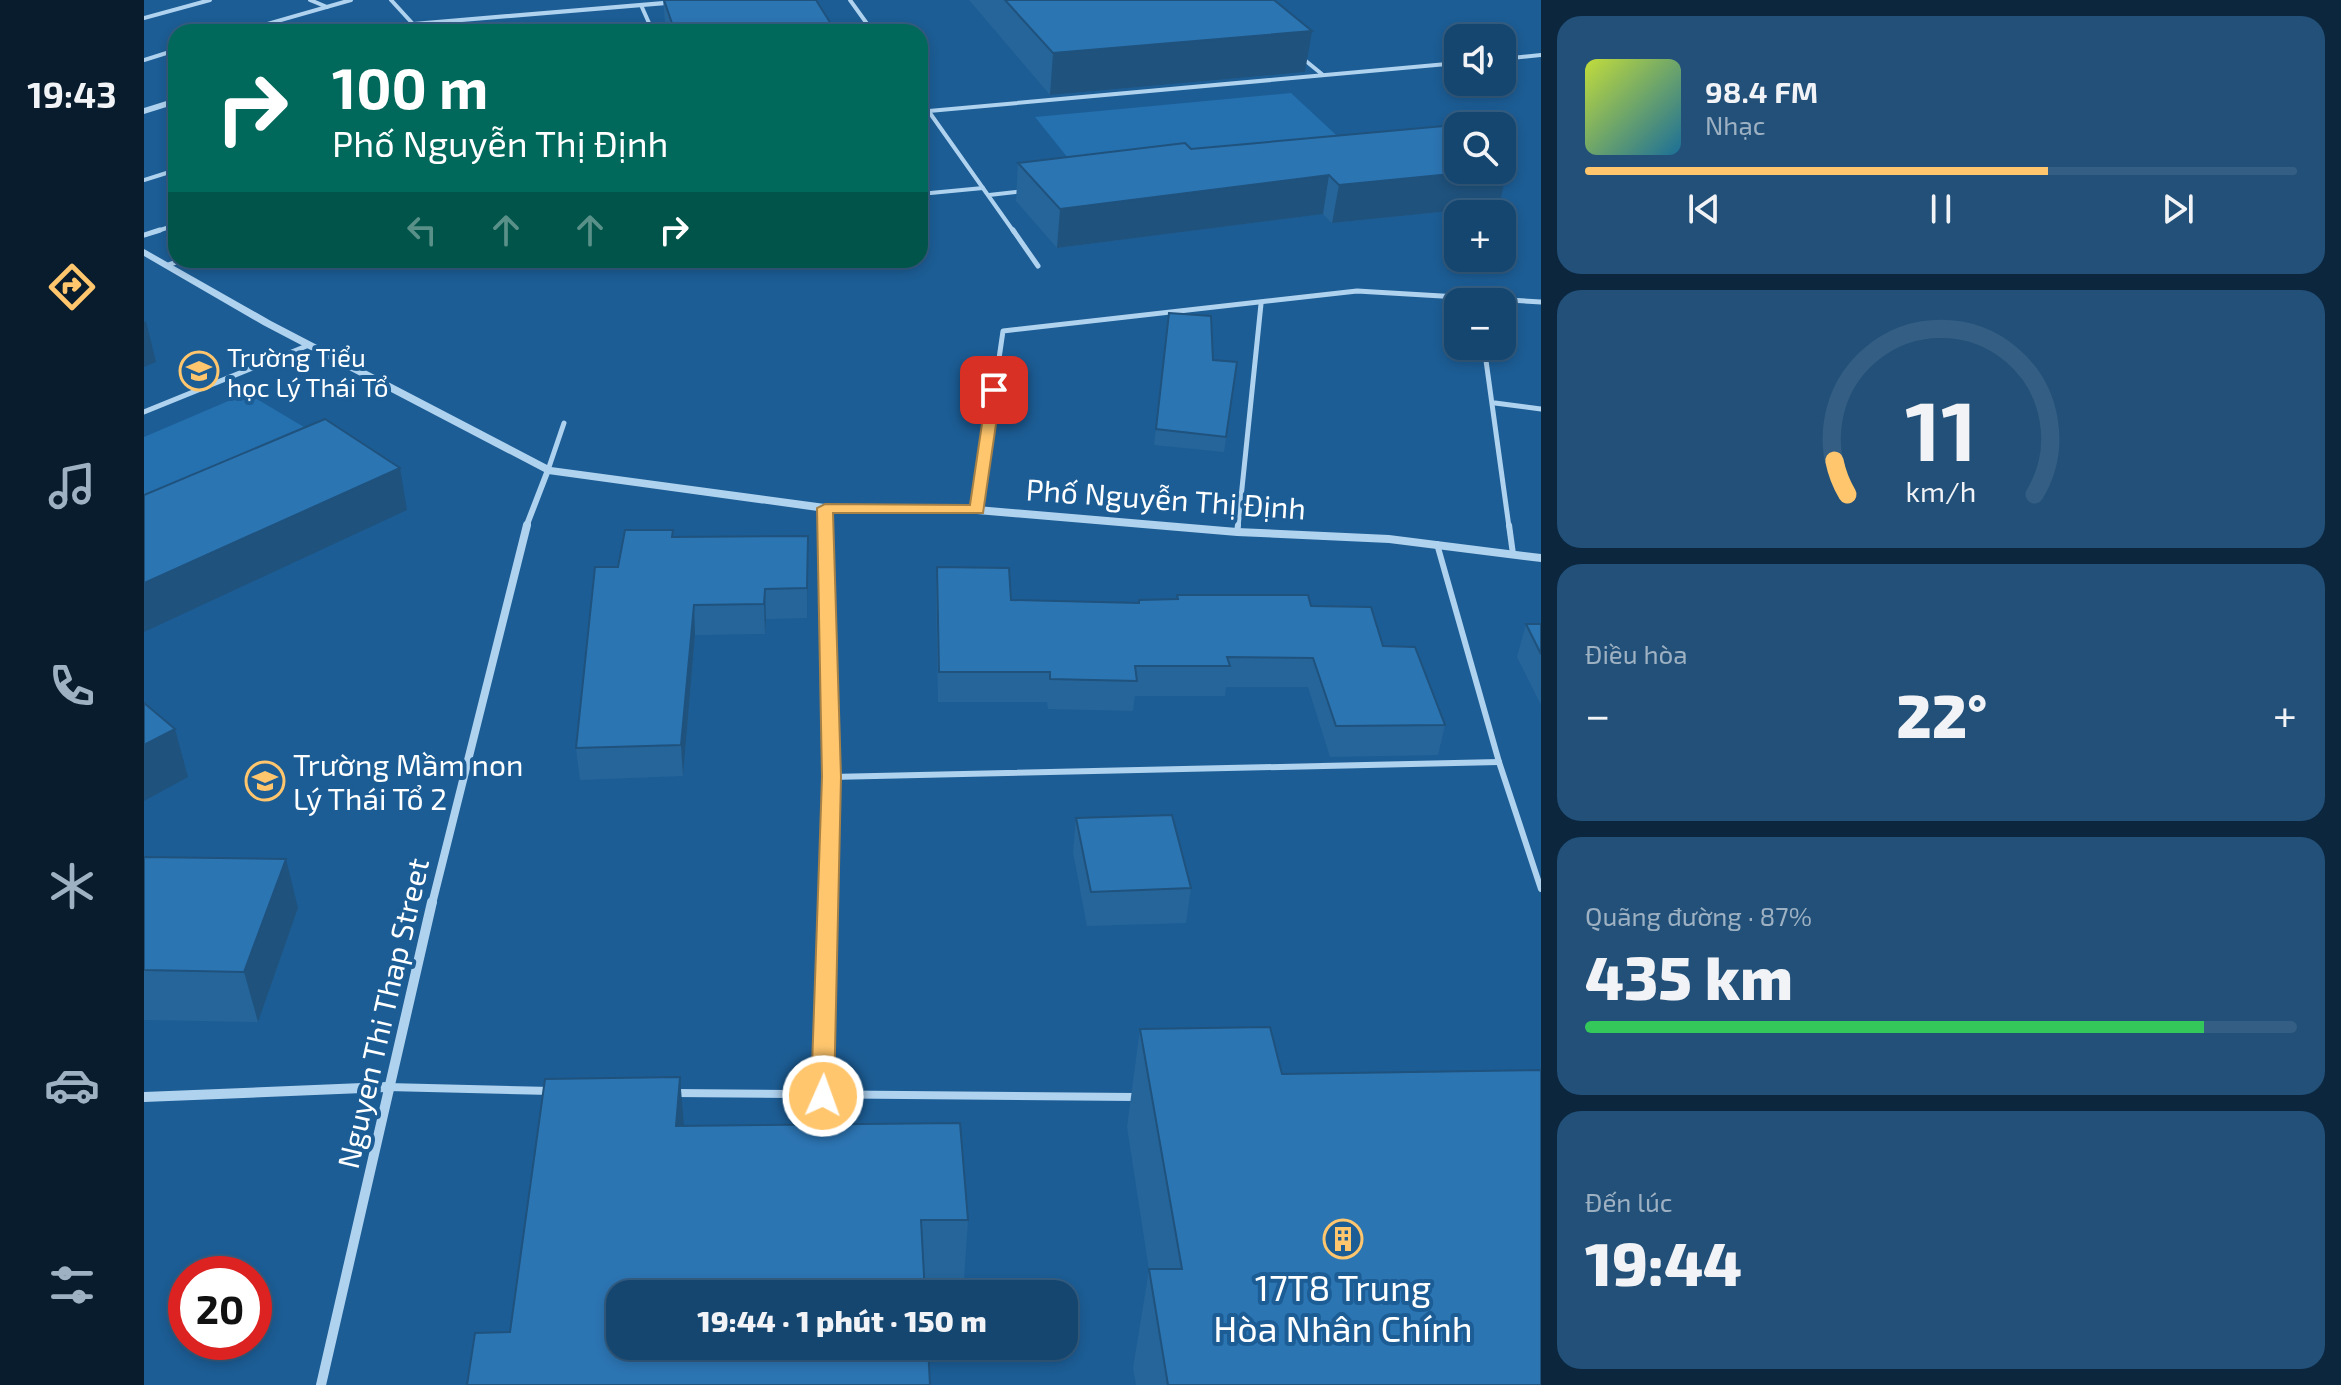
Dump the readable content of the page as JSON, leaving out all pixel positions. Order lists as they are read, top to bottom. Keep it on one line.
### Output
{"streets":{"street":["Phố Nguyễn Thị Định","Nguyen Thi Thap Street"]},"crossings":[["Phố Nguyễn Thị Định","Nguyen Thi Thap Street"]],"places":{"school or university":["Trường Tiểu học Lý Thái Tổ","Trường Mầm non Lý Thái Tổ 2"],"building":["17T8 Trung Hòa Nhân Chính"]},"page":{"tabs":"19:43","map_buttons":["+","−"],"turn":["100 m","Phố Nguyễn Thị Định"],"song":["98.4 FM","Nhạc"],"tile":["Điều hòa",["Quãng đường · 87%","435 km"],["Đến lúc","19:44"]],"heat":["−","22°","+"],"limit":"20","trip":"19:44 · 1 phút · 150 m","gauge":["11","km/h"]}}
